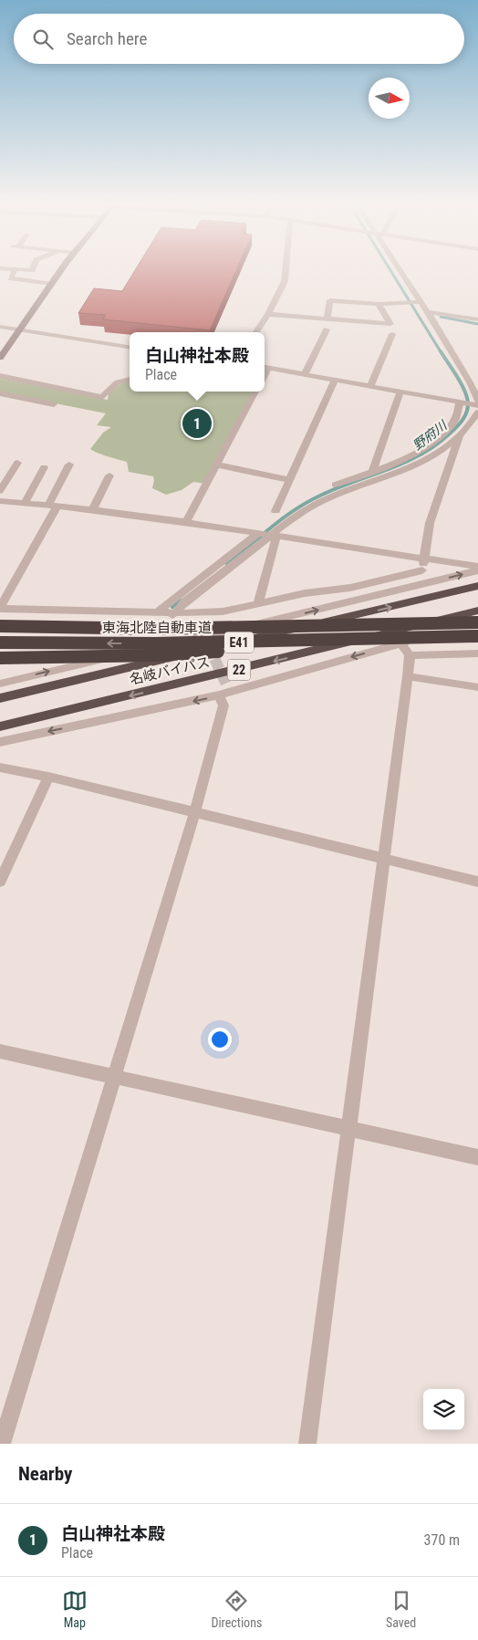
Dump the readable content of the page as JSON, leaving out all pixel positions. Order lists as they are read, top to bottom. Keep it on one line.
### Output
{"streets":{"highway":["東海北陸自動車道","E41","22","名岐バイパス"]},"water":["野府川"],"north":"right","page":{"search":"Search here","popup":["白山神社本殿","Place"],"pins":"1","heading":"Nearby","list":[{"mark":"1","name":"白山神社本殿","note":"Place","value":"370 m"}],"nav":["Map","Directions","Saved"]}}
